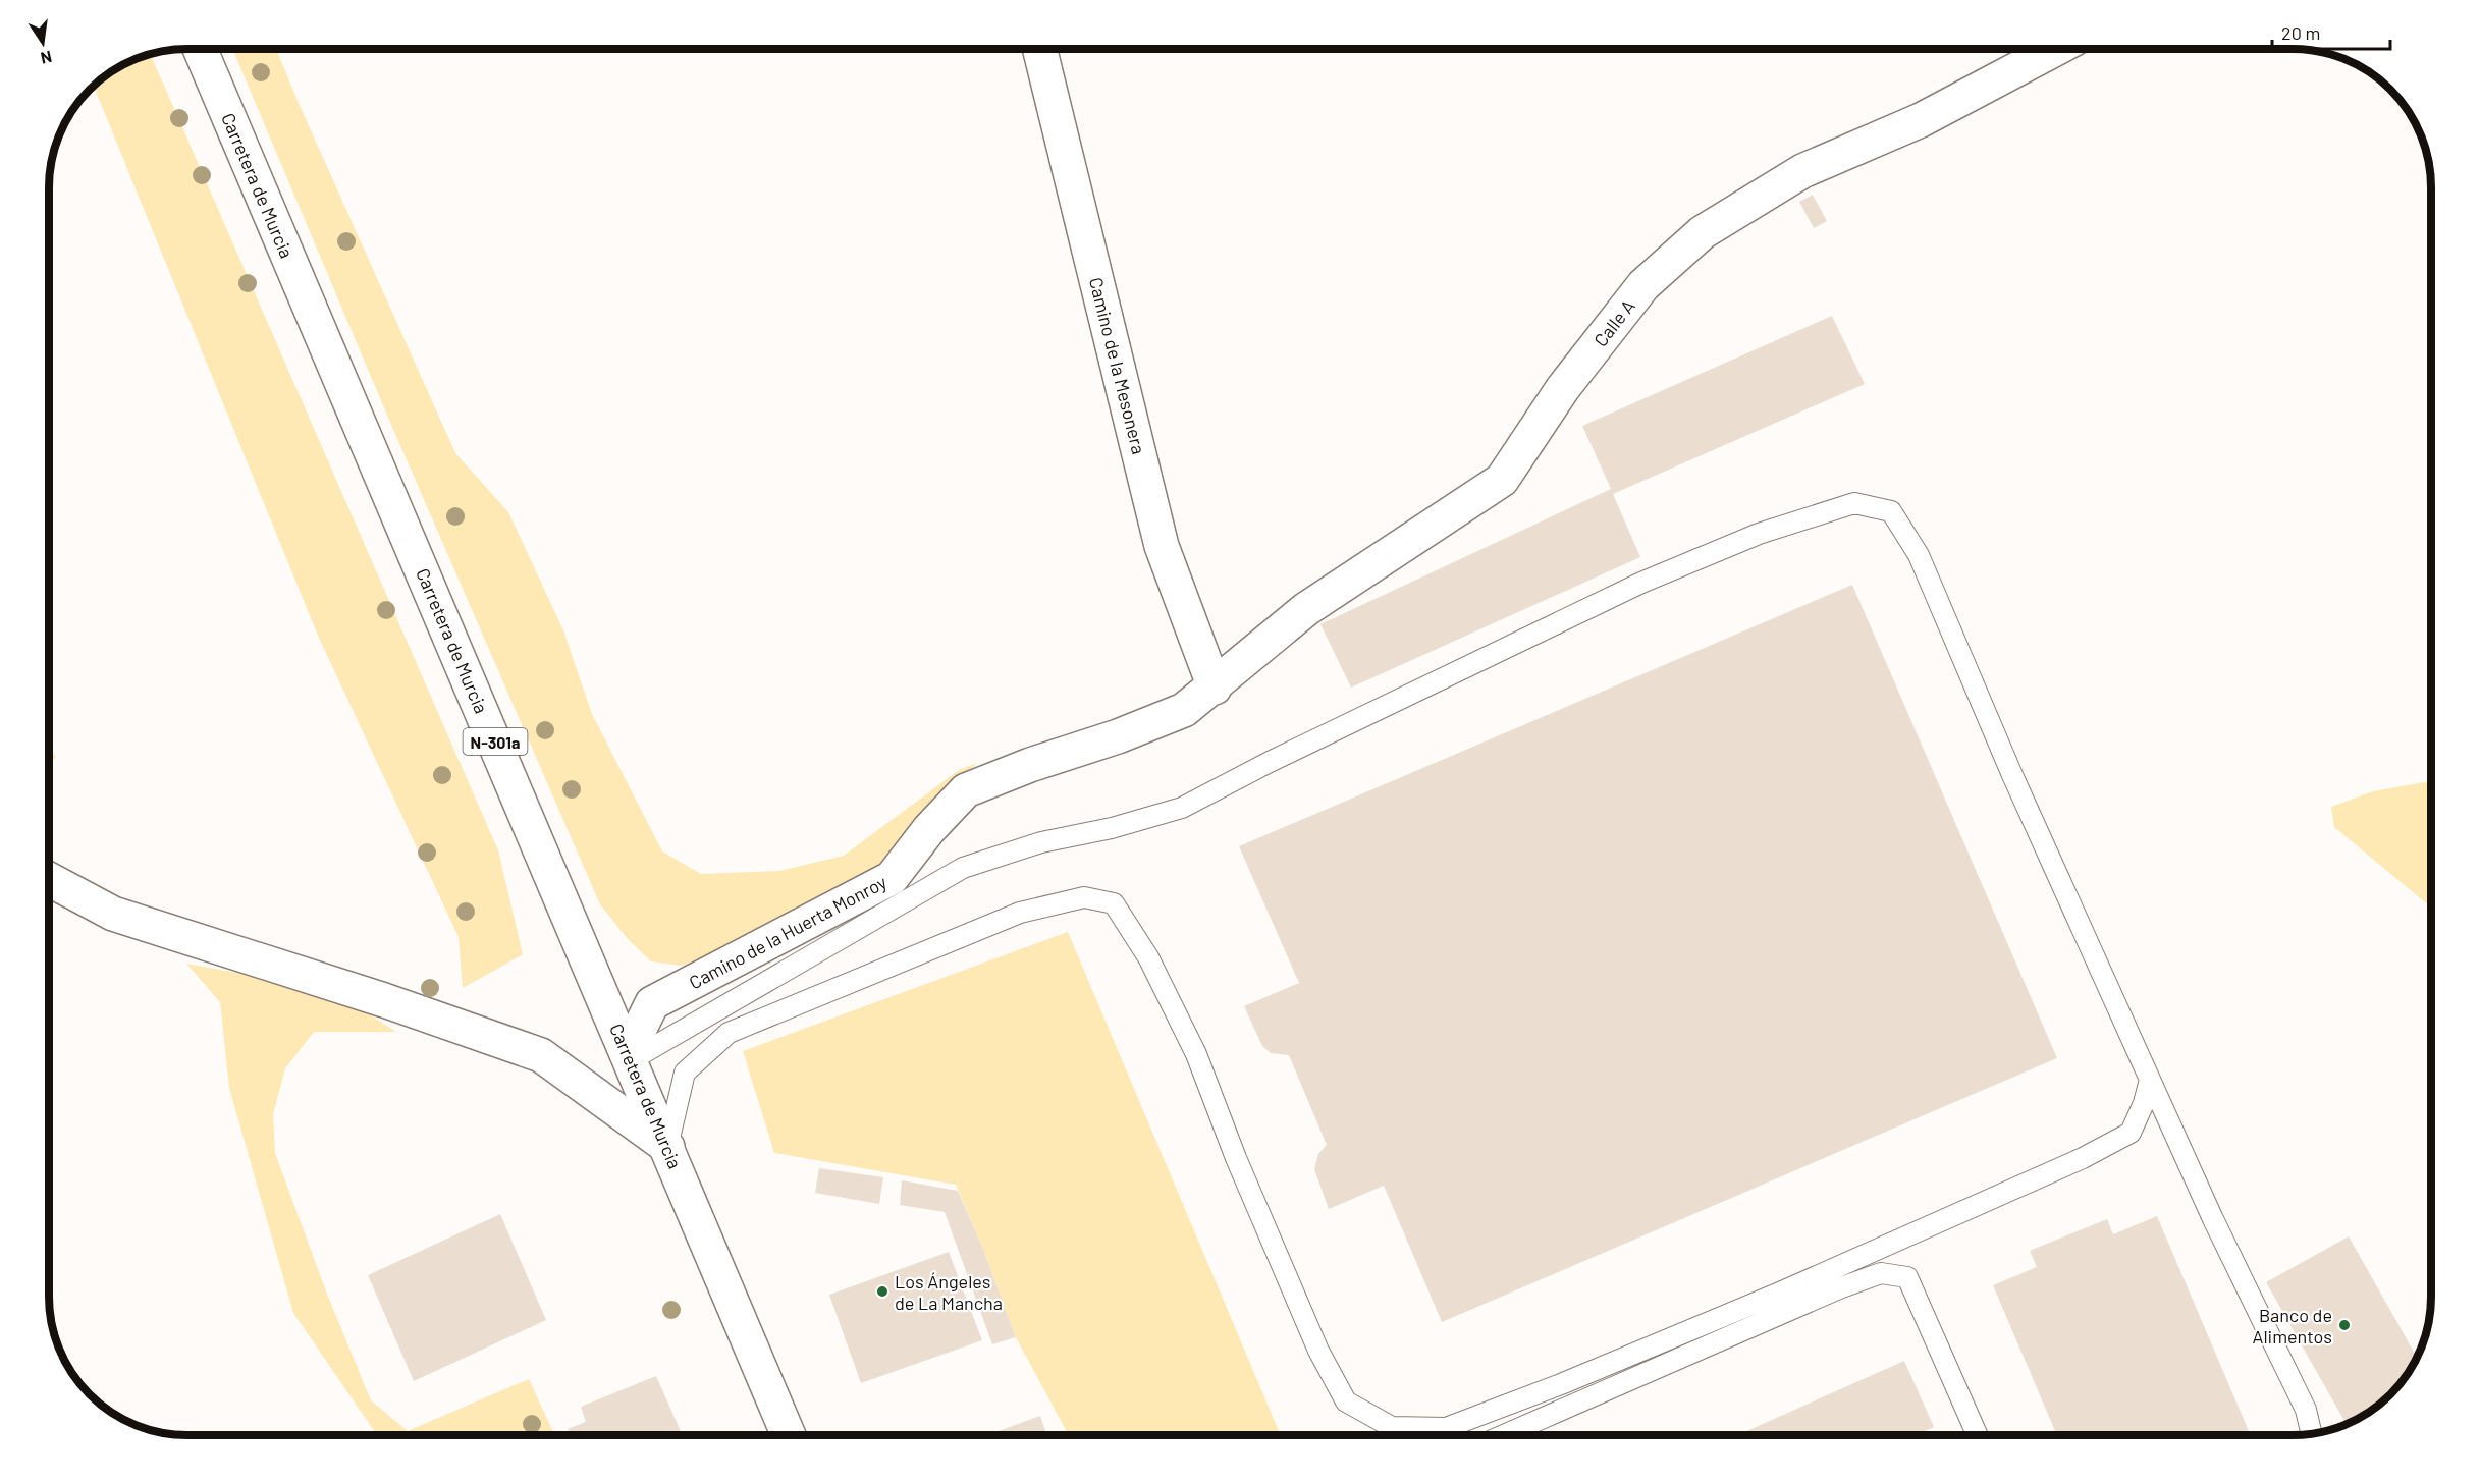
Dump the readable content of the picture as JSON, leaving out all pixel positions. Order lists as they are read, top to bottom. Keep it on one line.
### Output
{"streets":{"main road":["Carretera de Murcia","Calle A","Camino de la Mesonera","N-301a","Camino de la Huerta Monroy"]},"crossings":[["Carretera de Murcia","Camino de la Huerta Monroy"],["Calle A","Camino de la Mesonera"],["Calle A","Camino de la Huerta Monroy"],["Camino de la Mesonera","Camino de la Huerta Monroy"]],"places":["Los Ángeles de La Mancha","Banco de Alimentos"],"scale_bar":"20 m","north":"bottom"}
